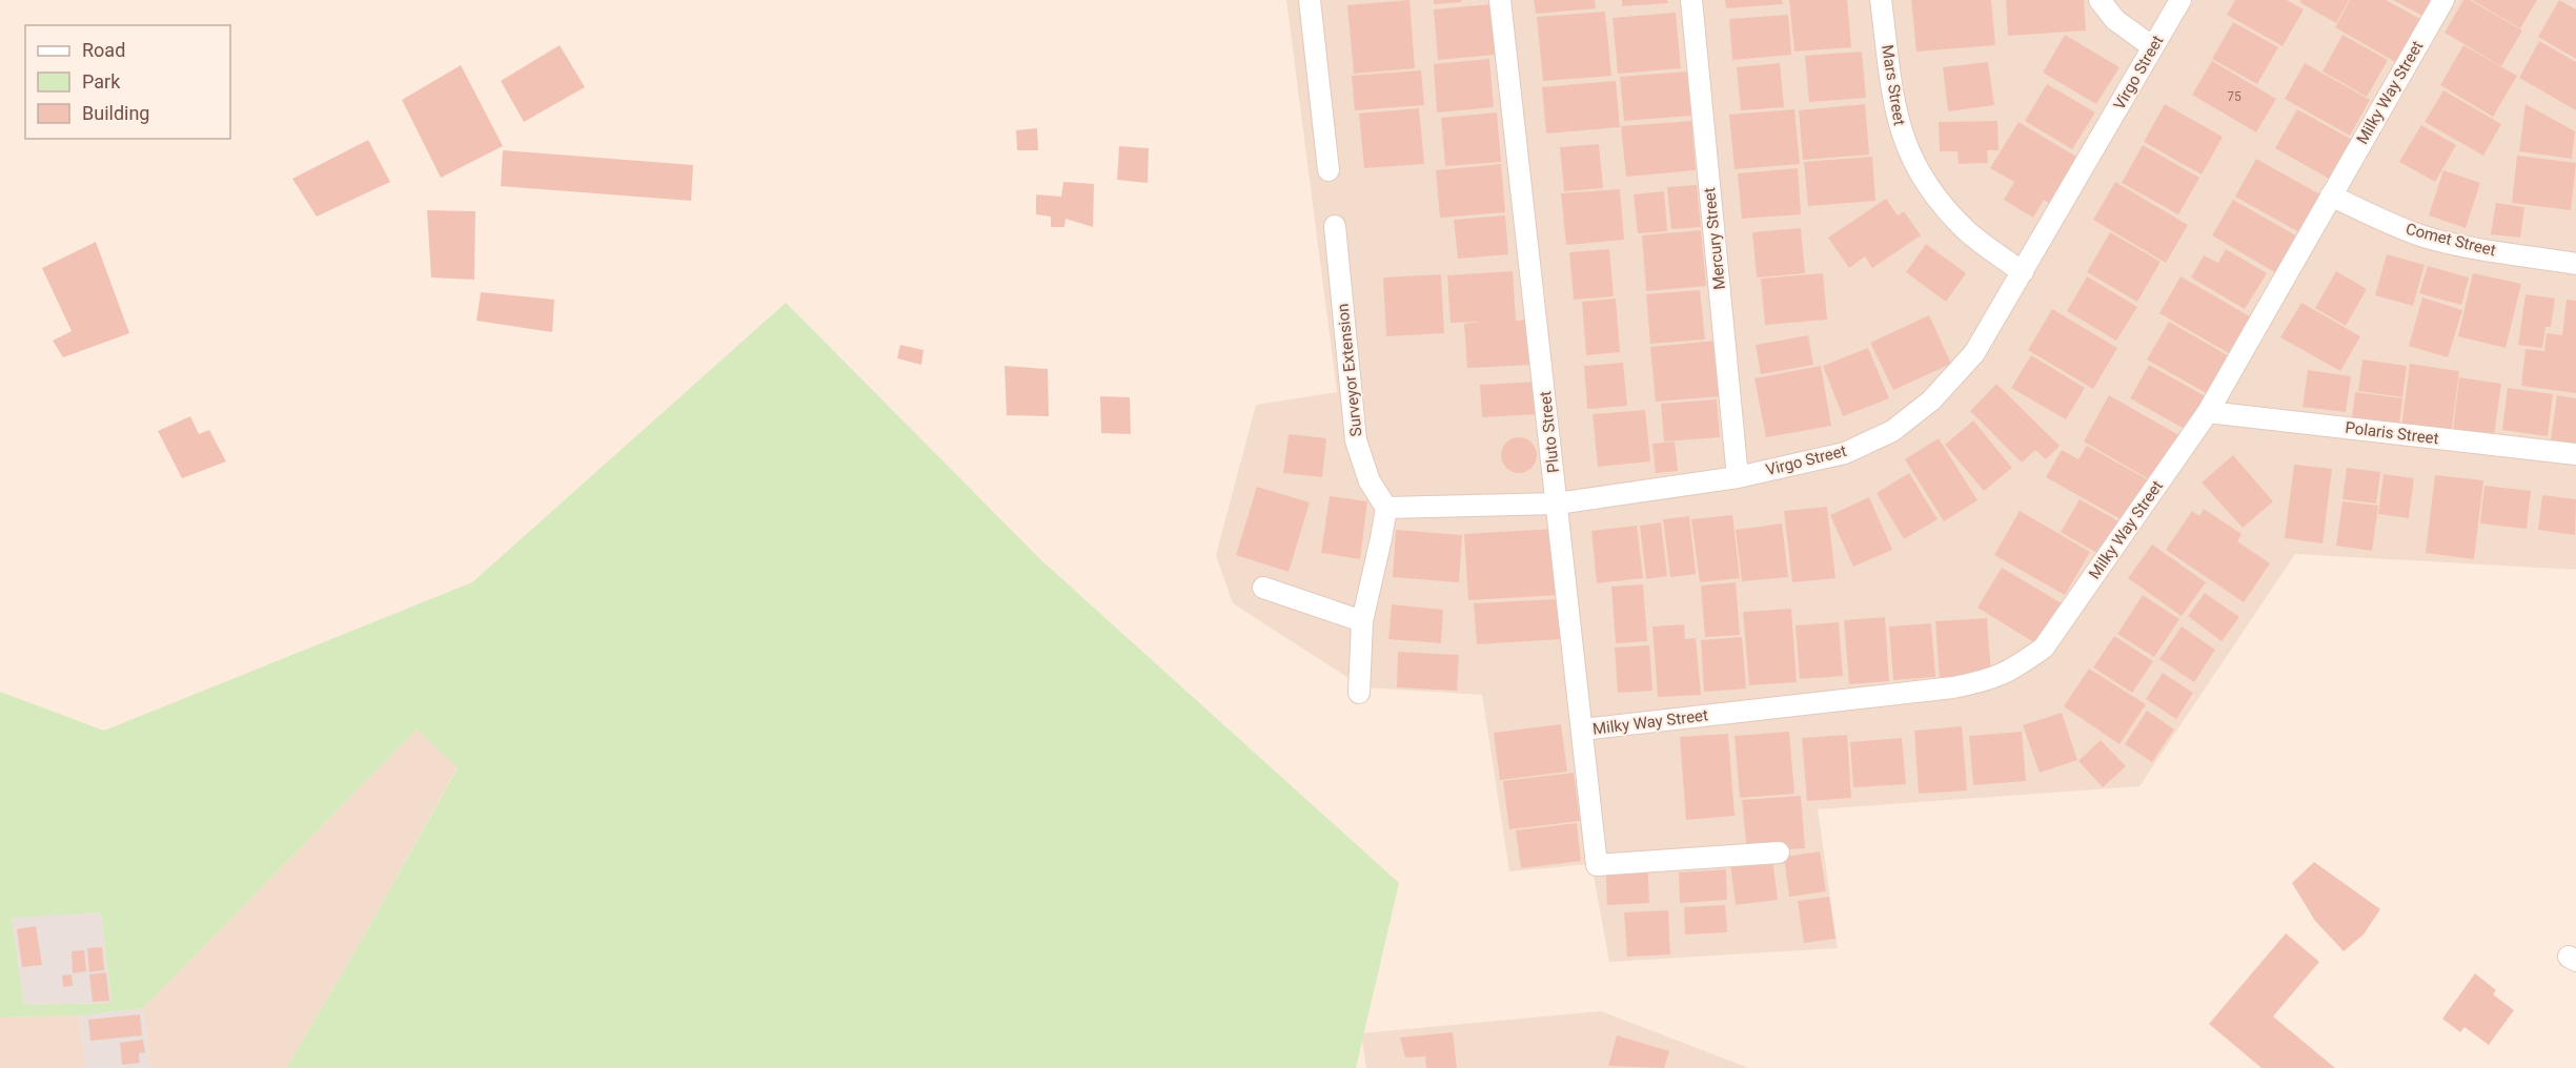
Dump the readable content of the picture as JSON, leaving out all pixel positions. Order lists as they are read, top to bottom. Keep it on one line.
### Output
{"streets":{"street":["Virgo Street","Mars Street","Milky Way Street","Mercury Street","Comet Street","Surveyor Extension","Pluto Street","Polaris Street"]},"crossings":[["Virgo Street","Mars Street"],["Virgo Street","Mercury Street"],["Virgo Street","Surveyor Extension"],["Virgo Street","Pluto Street"],["Milky Way Street","Comet Street"],["Milky Way Street","Pluto Street"],["Milky Way Street","Polaris Street"]],"house_numbers":["75"],"legend":["Road","Park","Building"]}
